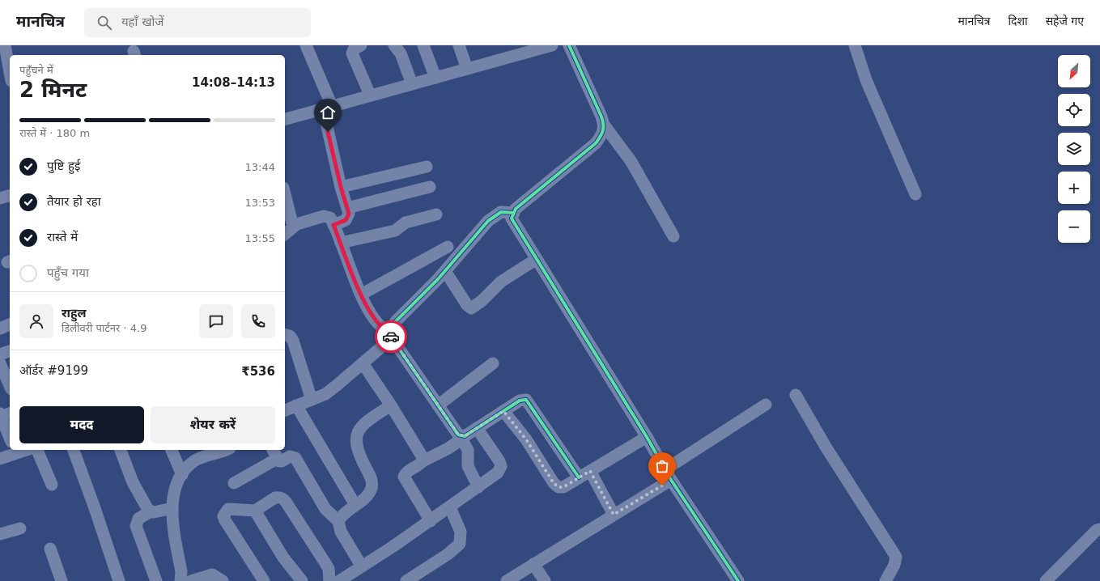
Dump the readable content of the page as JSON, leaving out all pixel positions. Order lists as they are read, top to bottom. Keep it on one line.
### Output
{"north":"bottom left","page":{"header":"मानचित्र","search":"यहाँ खोजें","nav":["मानचित्र","दिशा","सहेजे गए"],"map_buttons":["+","−"],"heading":["2 मिनट","पहुँचने में","14:08–14:13"],"panel":["राहुल","डिलीवरी पार्टनर · 4.9","ऑर्डर #9199","₹536"],"bar":"रास्ते में · 180 m","list":[["पुष्टि हुई","13:44"],["तैयार हो रहा","13:53"],["रास्ते में","13:55"],"पहुँच गया"],"buttons":["मदद","शेयर करें"]}}
